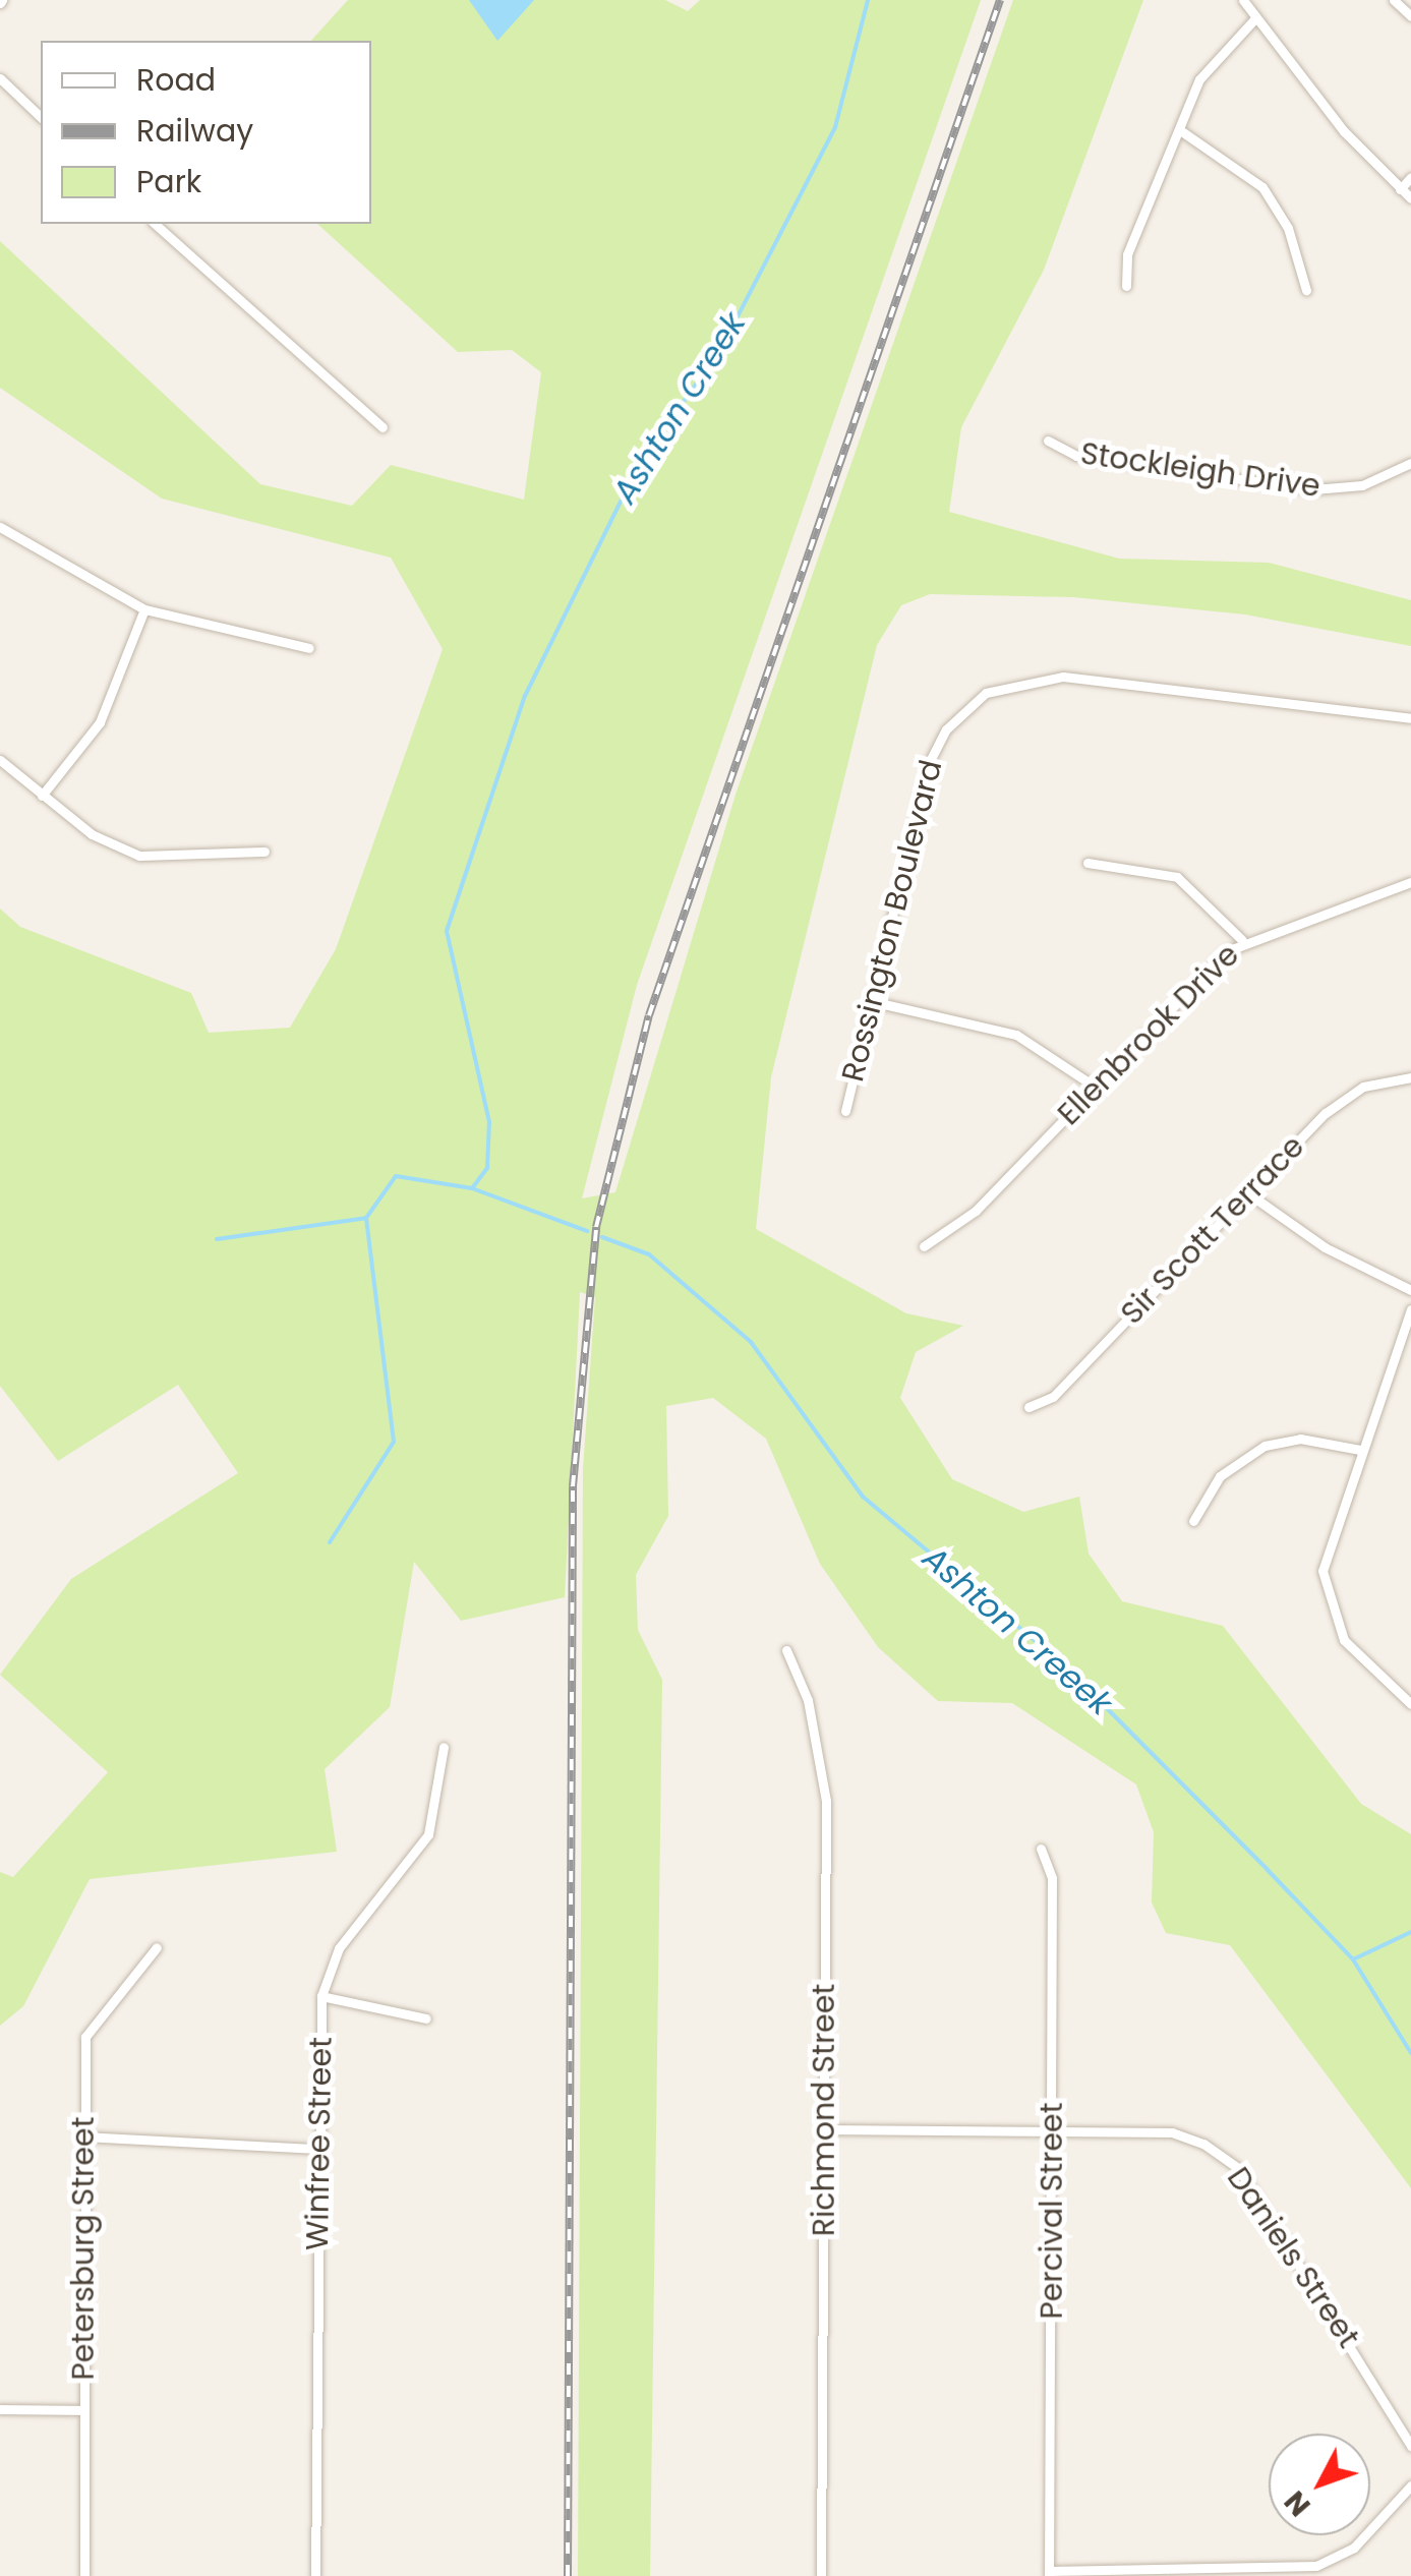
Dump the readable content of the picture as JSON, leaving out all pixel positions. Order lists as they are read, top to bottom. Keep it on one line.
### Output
{"streets":{"street":["Stockleigh Drive","Rossington Boulevard","Ellenbrook Drive","Sir Scott Terrace","Richmond Street","Winfree Street","Percival Street","Petersburg Street","Daniels Street"]},"crossings":[["Richmond Street","Daniels Street"],["Percival Street","Daniels Street"]],"water":["Ashton Creek","Ashton Creeek"],"legend":["Road","Railway","Park"],"north":"bottom left"}
